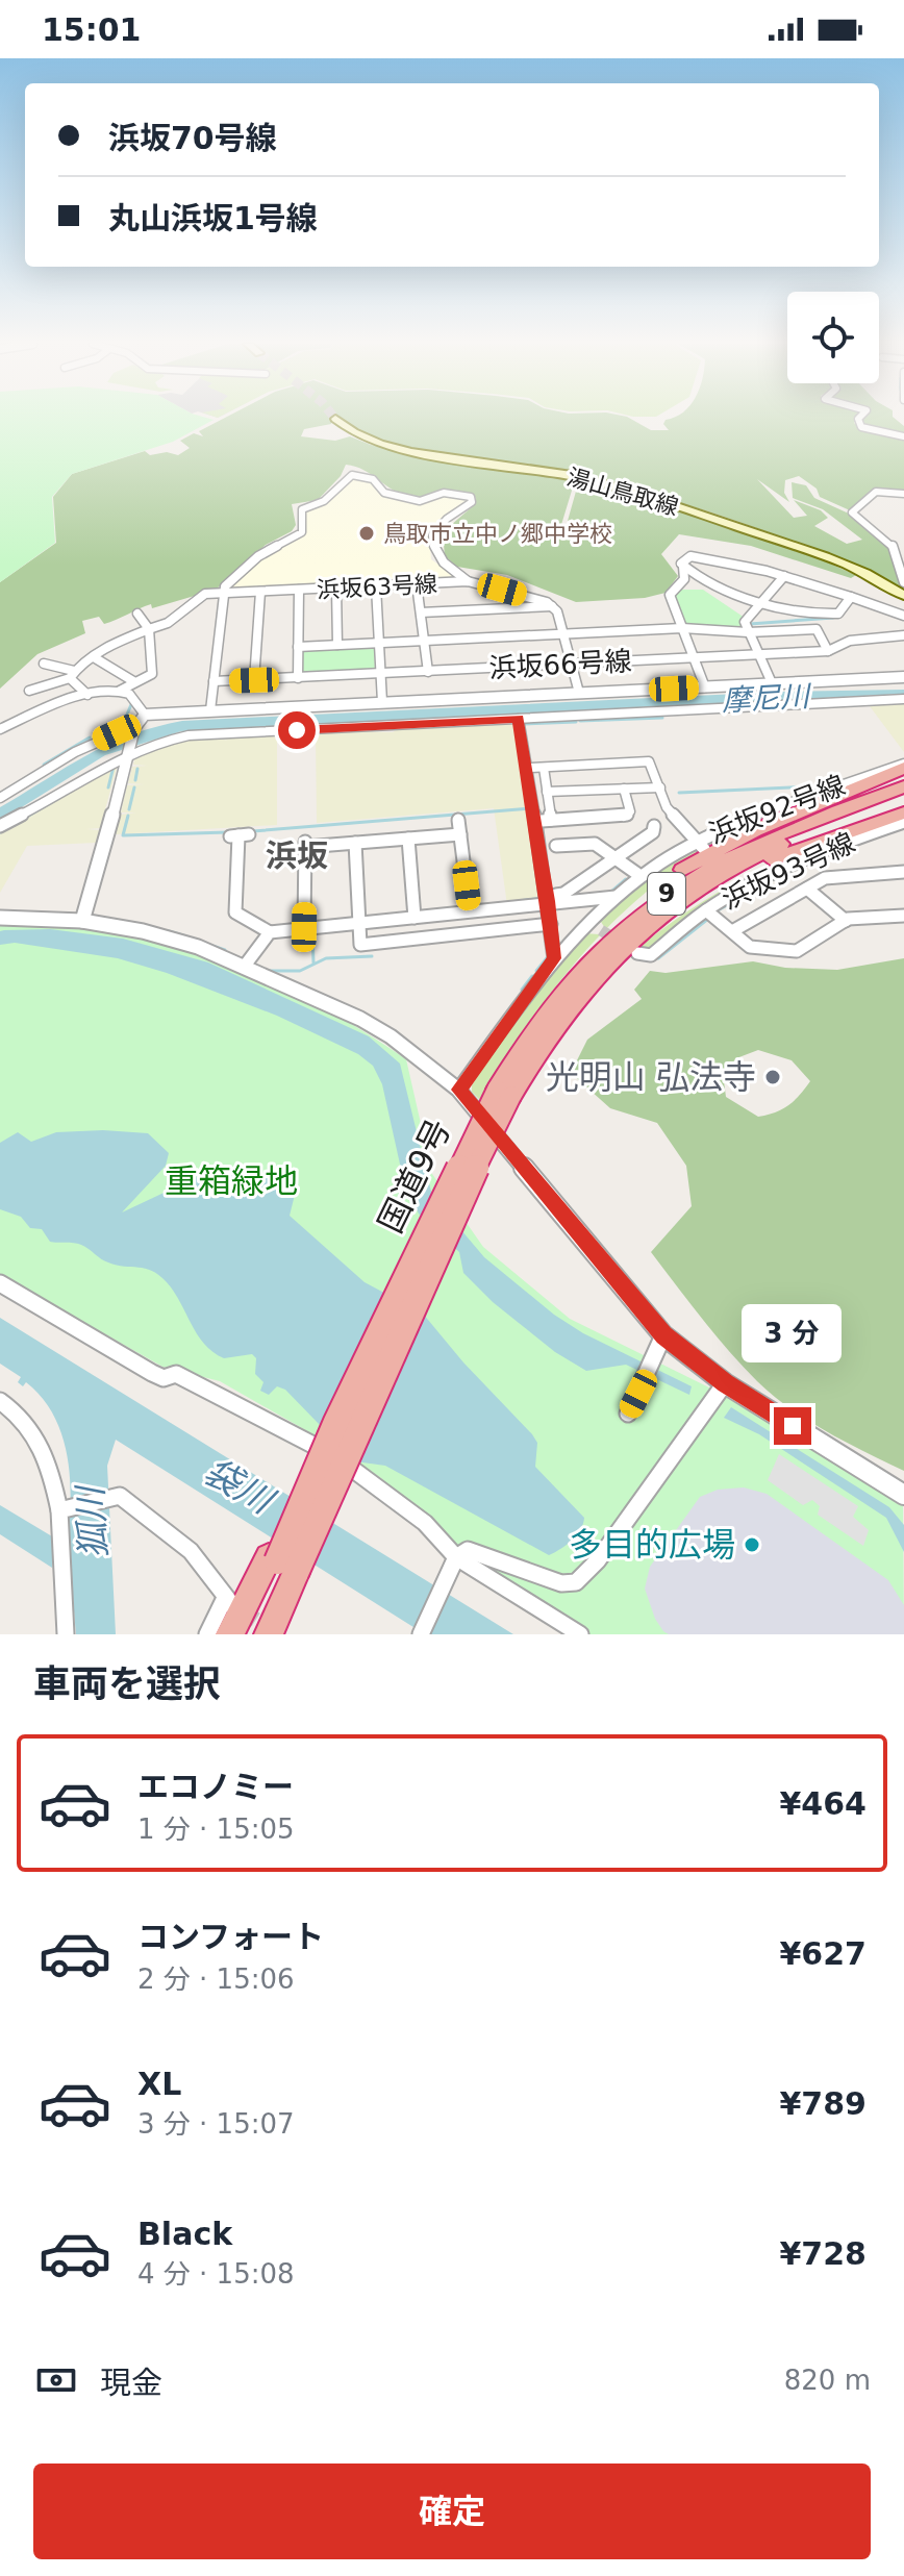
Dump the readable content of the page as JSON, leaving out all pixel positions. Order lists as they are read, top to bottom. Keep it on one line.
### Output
{"streets":{"highway":["9","国道9号"],"main road":["湯山鳥取線"],"street":["浜坂63号線","浜坂66号線","浜坂92号線","浜坂93号線"]},"districts":["浜坂"],"water":["摩尼川","袋川","狐川"],"parks":["重箱緑地"],"places":["鳥取市立中ノ郷中学校","光明山 弘法寺","多目的広場"],"page":{"status":"15:01","banner":["浜坂70号線","丸山浜坂1号線"],"bubble":"3 分","heading":"車両を選択","list":[{"name":"エコノミー","note":"1 分 · 15:05","value":"¥464"},{"name":"コンフォート","note":"2 分 · 15:06","value":"¥627"},{"name":"XL","note":"3 分 · 15:07","value":"¥789"},{"name":"Black","note":"4 分 · 15:08","value":"¥728"}],"pay":["現金","820 m"],"buttons":"確定"}}
